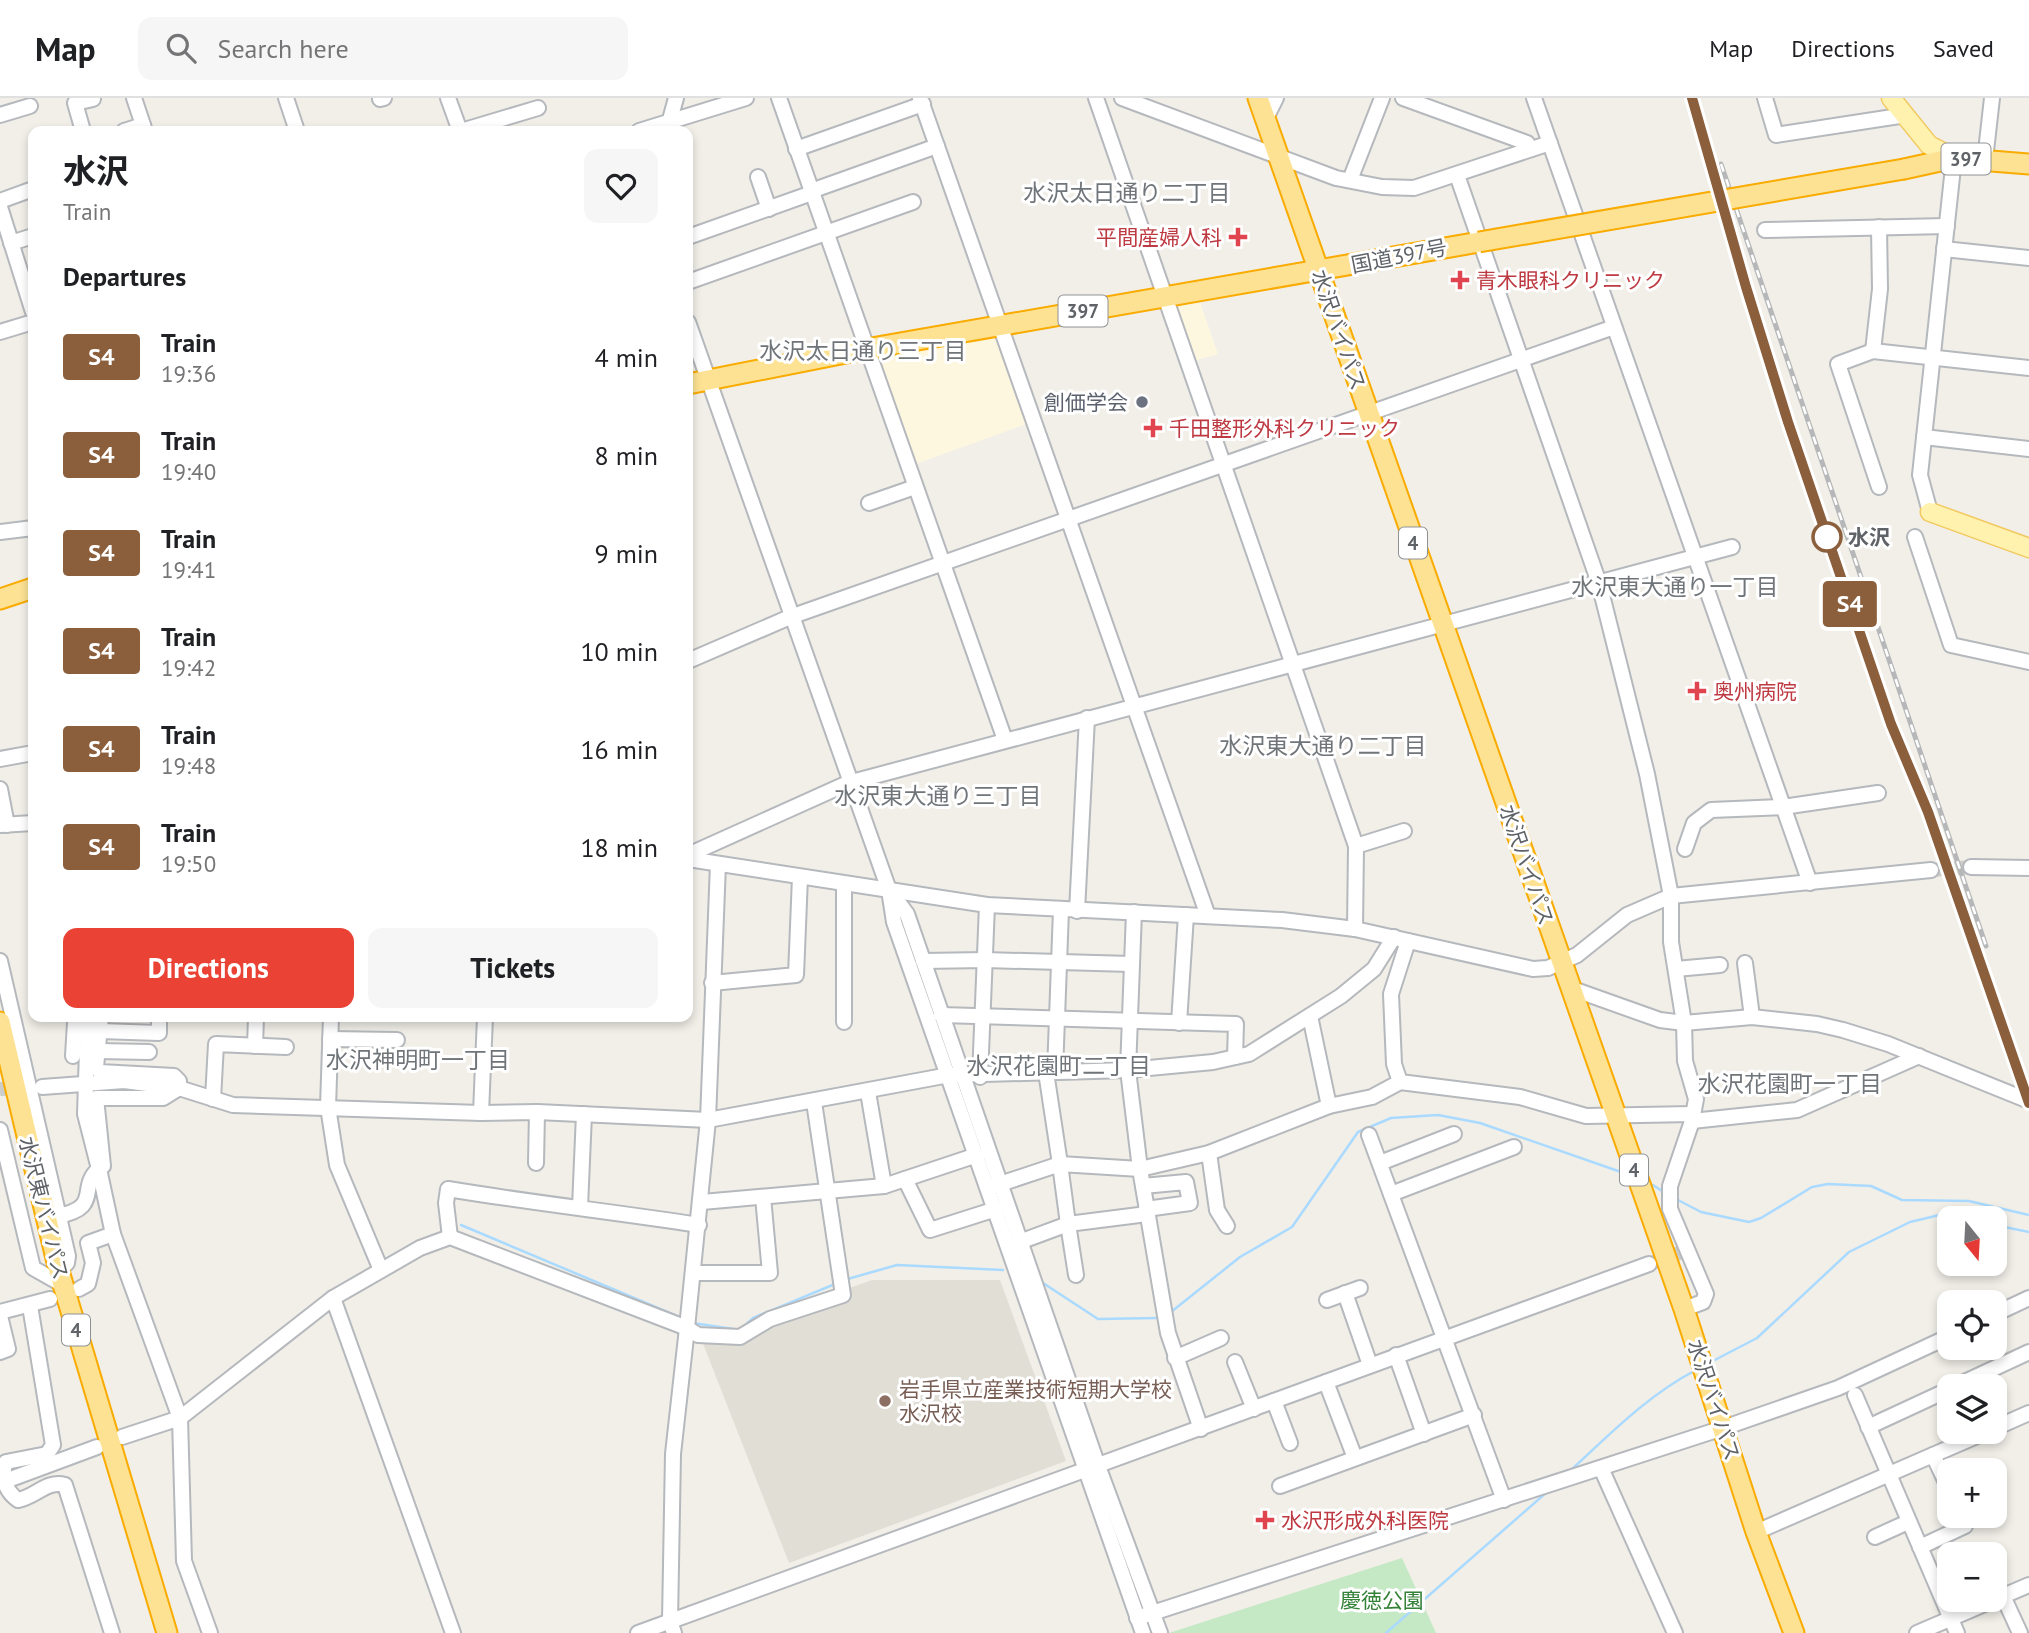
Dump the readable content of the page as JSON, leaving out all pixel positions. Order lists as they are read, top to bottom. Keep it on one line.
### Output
{"streets":{"highway":["397","国道397号","水沢バイパス","4","水沢東バイパス"]},"crossings":[["国道397号","水沢バイパス"]],"districts":["水沢太日通り二丁目","水沢太日通り三丁目","水沢東大通り一丁目","水沢東大通り二丁目","水沢東大通り三丁目","水沢神明町一丁目","水沢花園町二丁目","水沢花園町一丁目"],"parks":["慶徳公園"],"places":{"health":["平間産婦人科","青木眼科クリニック","千田整形外科クリニック","奥州病院","水沢形成外科医院"],"other":["創価学会","水沢","岩手県立産業技術短期大学校 水沢校"]},"north":"bottom","page":{"header":"Map","search":"Search here","nav":["Map","Directions","Saved"],"on_map":"S4","heading":[["水沢","Train"],"Departures"],"list":[{"mark":"S4","name":"Train","note":"19:36","value":"4 min"},{"mark":"S4","name":"Train","note":"19:40","value":"8 min"},{"mark":"S4","name":"Train","note":"19:41","value":"9 min"},{"mark":"S4","name":"Train","note":"19:42","value":"10 min"},{"mark":"S4","name":"Train","note":"19:48","value":"16 min"},{"mark":"S4","name":"Train","note":"19:50","value":"18 min"}],"buttons":["Directions","Tickets"],"map_buttons":["+","−"]}}
